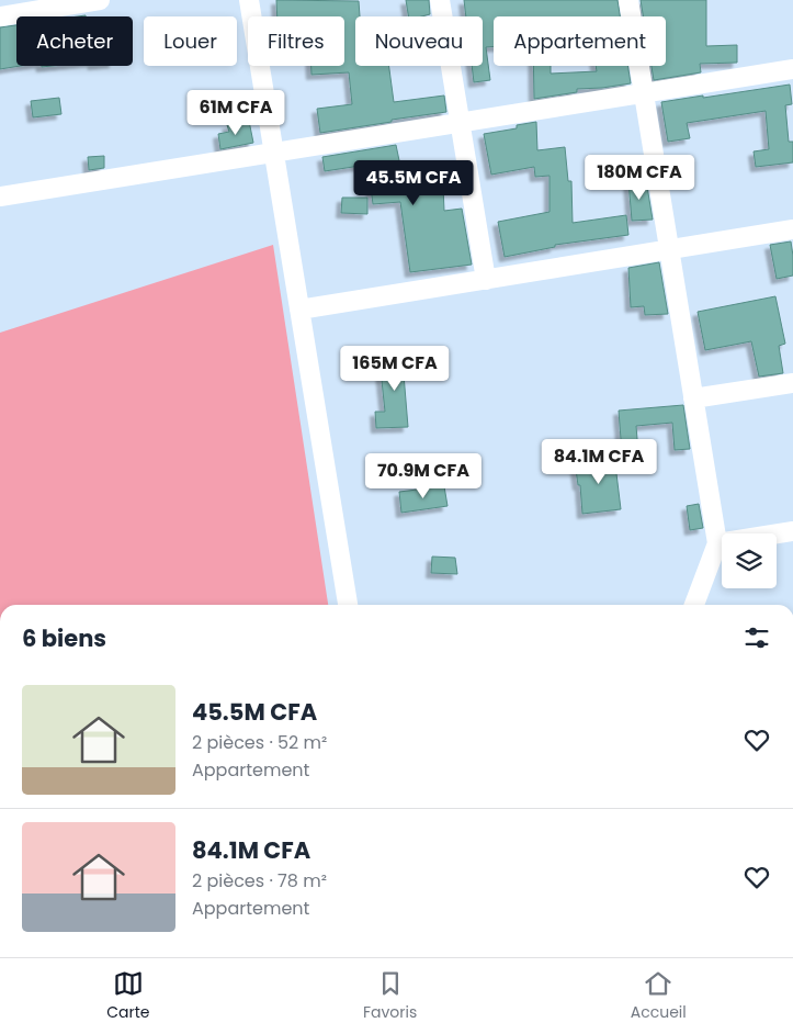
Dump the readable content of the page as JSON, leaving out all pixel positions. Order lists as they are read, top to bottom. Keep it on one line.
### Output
{"page":{"chip":["Acheter","Louer","Filtres","Nouveau","Appartement"],"price":["61M CFA","180M CFA","45.5M CFA","165M CFA","84.1M CFA","70.9M CFA"],"heading":"6 biens","list":[{"name":"45.5M CFA","note":"2 pièces · 52 m² · Appartement"},{"name":"84.1M CFA","note":"2 pièces · 78 m² · Appartement"}],"tabs":["Carte","Favoris","Accueil"]}}
